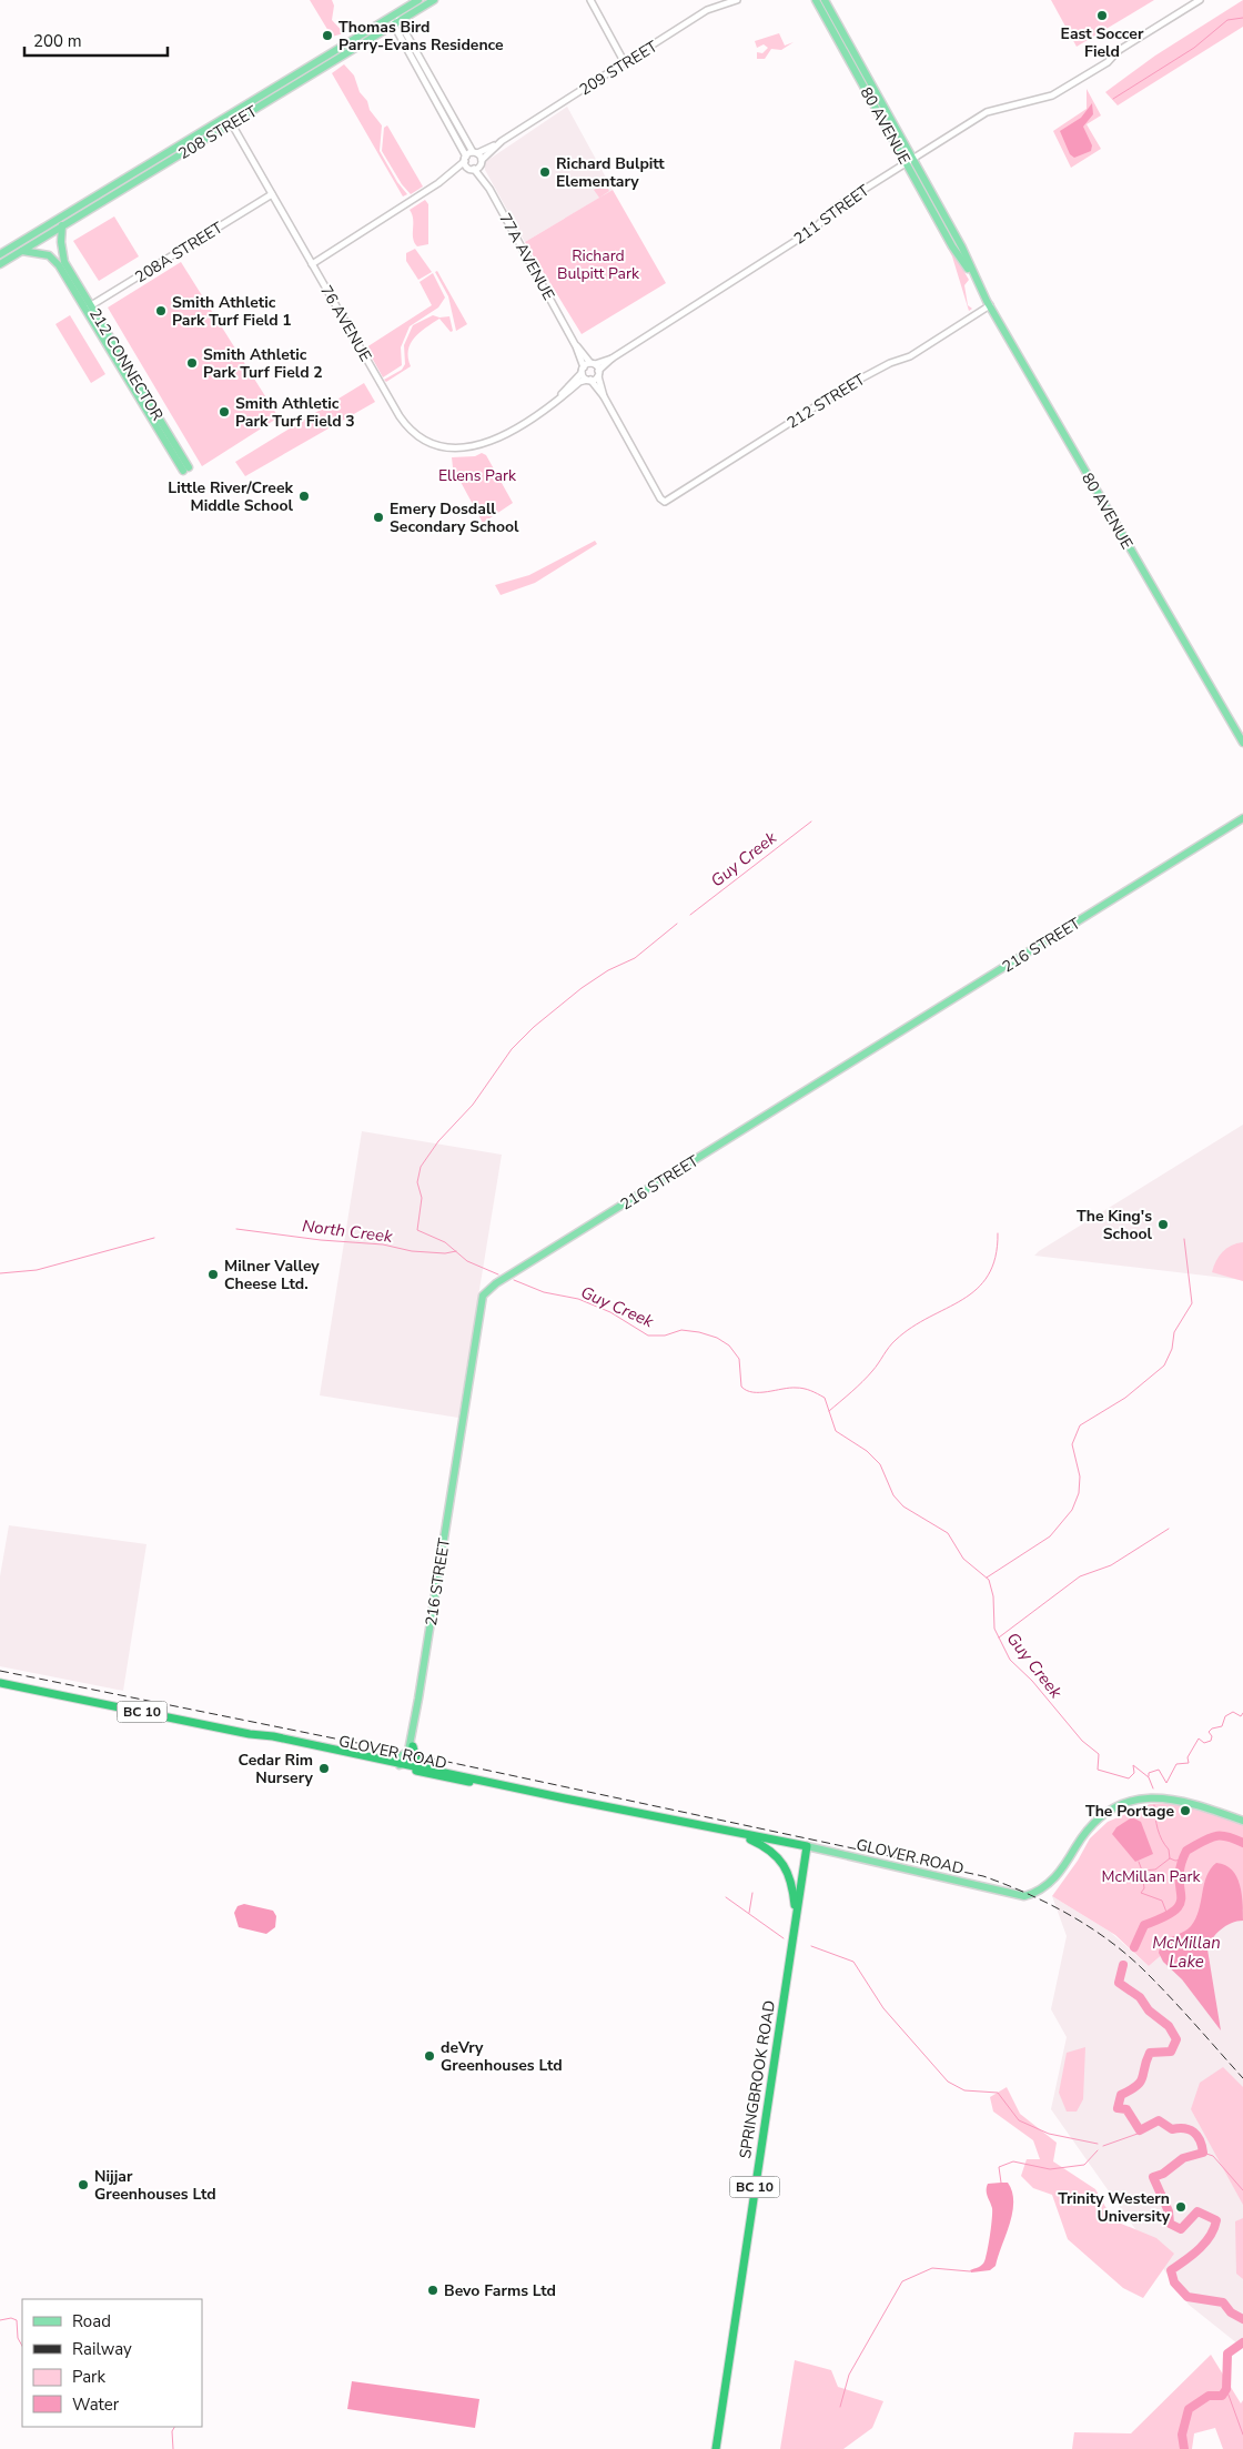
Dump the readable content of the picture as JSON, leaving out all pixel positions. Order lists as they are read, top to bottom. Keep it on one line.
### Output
{"streets":{"highway":["BC 10","GLOVER ROAD","SPRINGBROOK ROAD"],"main road":["80 AVENUE","208 STREET","212 CONNECTOR","216 STREET"],"street":["209 STREET","211 STREET","208A STREET","77A AVENUE","76 AVENUE","212 STREET"]},"crossings":[["209 STREET","77A AVENUE"],["80 AVENUE","211 STREET"],["80 AVENUE","212 STREET"],["208 STREET","76 AVENUE"],["211 STREET","77A AVENUE"],["208A STREET","76 AVENUE"],["208A STREET","212 CONNECTOR"],["216 STREET","GLOVER ROAD"],["GLOVER ROAD","SPRINGBROOK ROAD"]],"water":["Guy Creek","North Creek","McMillan Lake"],"parks":["Richard Bulpitt Park","Ellens Park","McMillan Park"],"places":["East Soccer Field","Thomas Bird Parry-Evans Residence","Richard Bulpitt Elementary","Smith Athletic Park Turf Field 1","Smith Athletic Park Turf Field 2","Smith Athletic Park Turf Field 3","Little River/Creek Middle School","Emery Dosdall Secondary School","The King's School","Milner Valley Cheese Ltd.","Cedar Rim Nursery","The Portage","deVry Greenhouses Ltd","Nijjar Greenhouses Ltd","Trinity Western University","Bevo Farms Ltd"],"legend":["Road","Railway","Park","Water"],"scale_bar":"200 m"}
